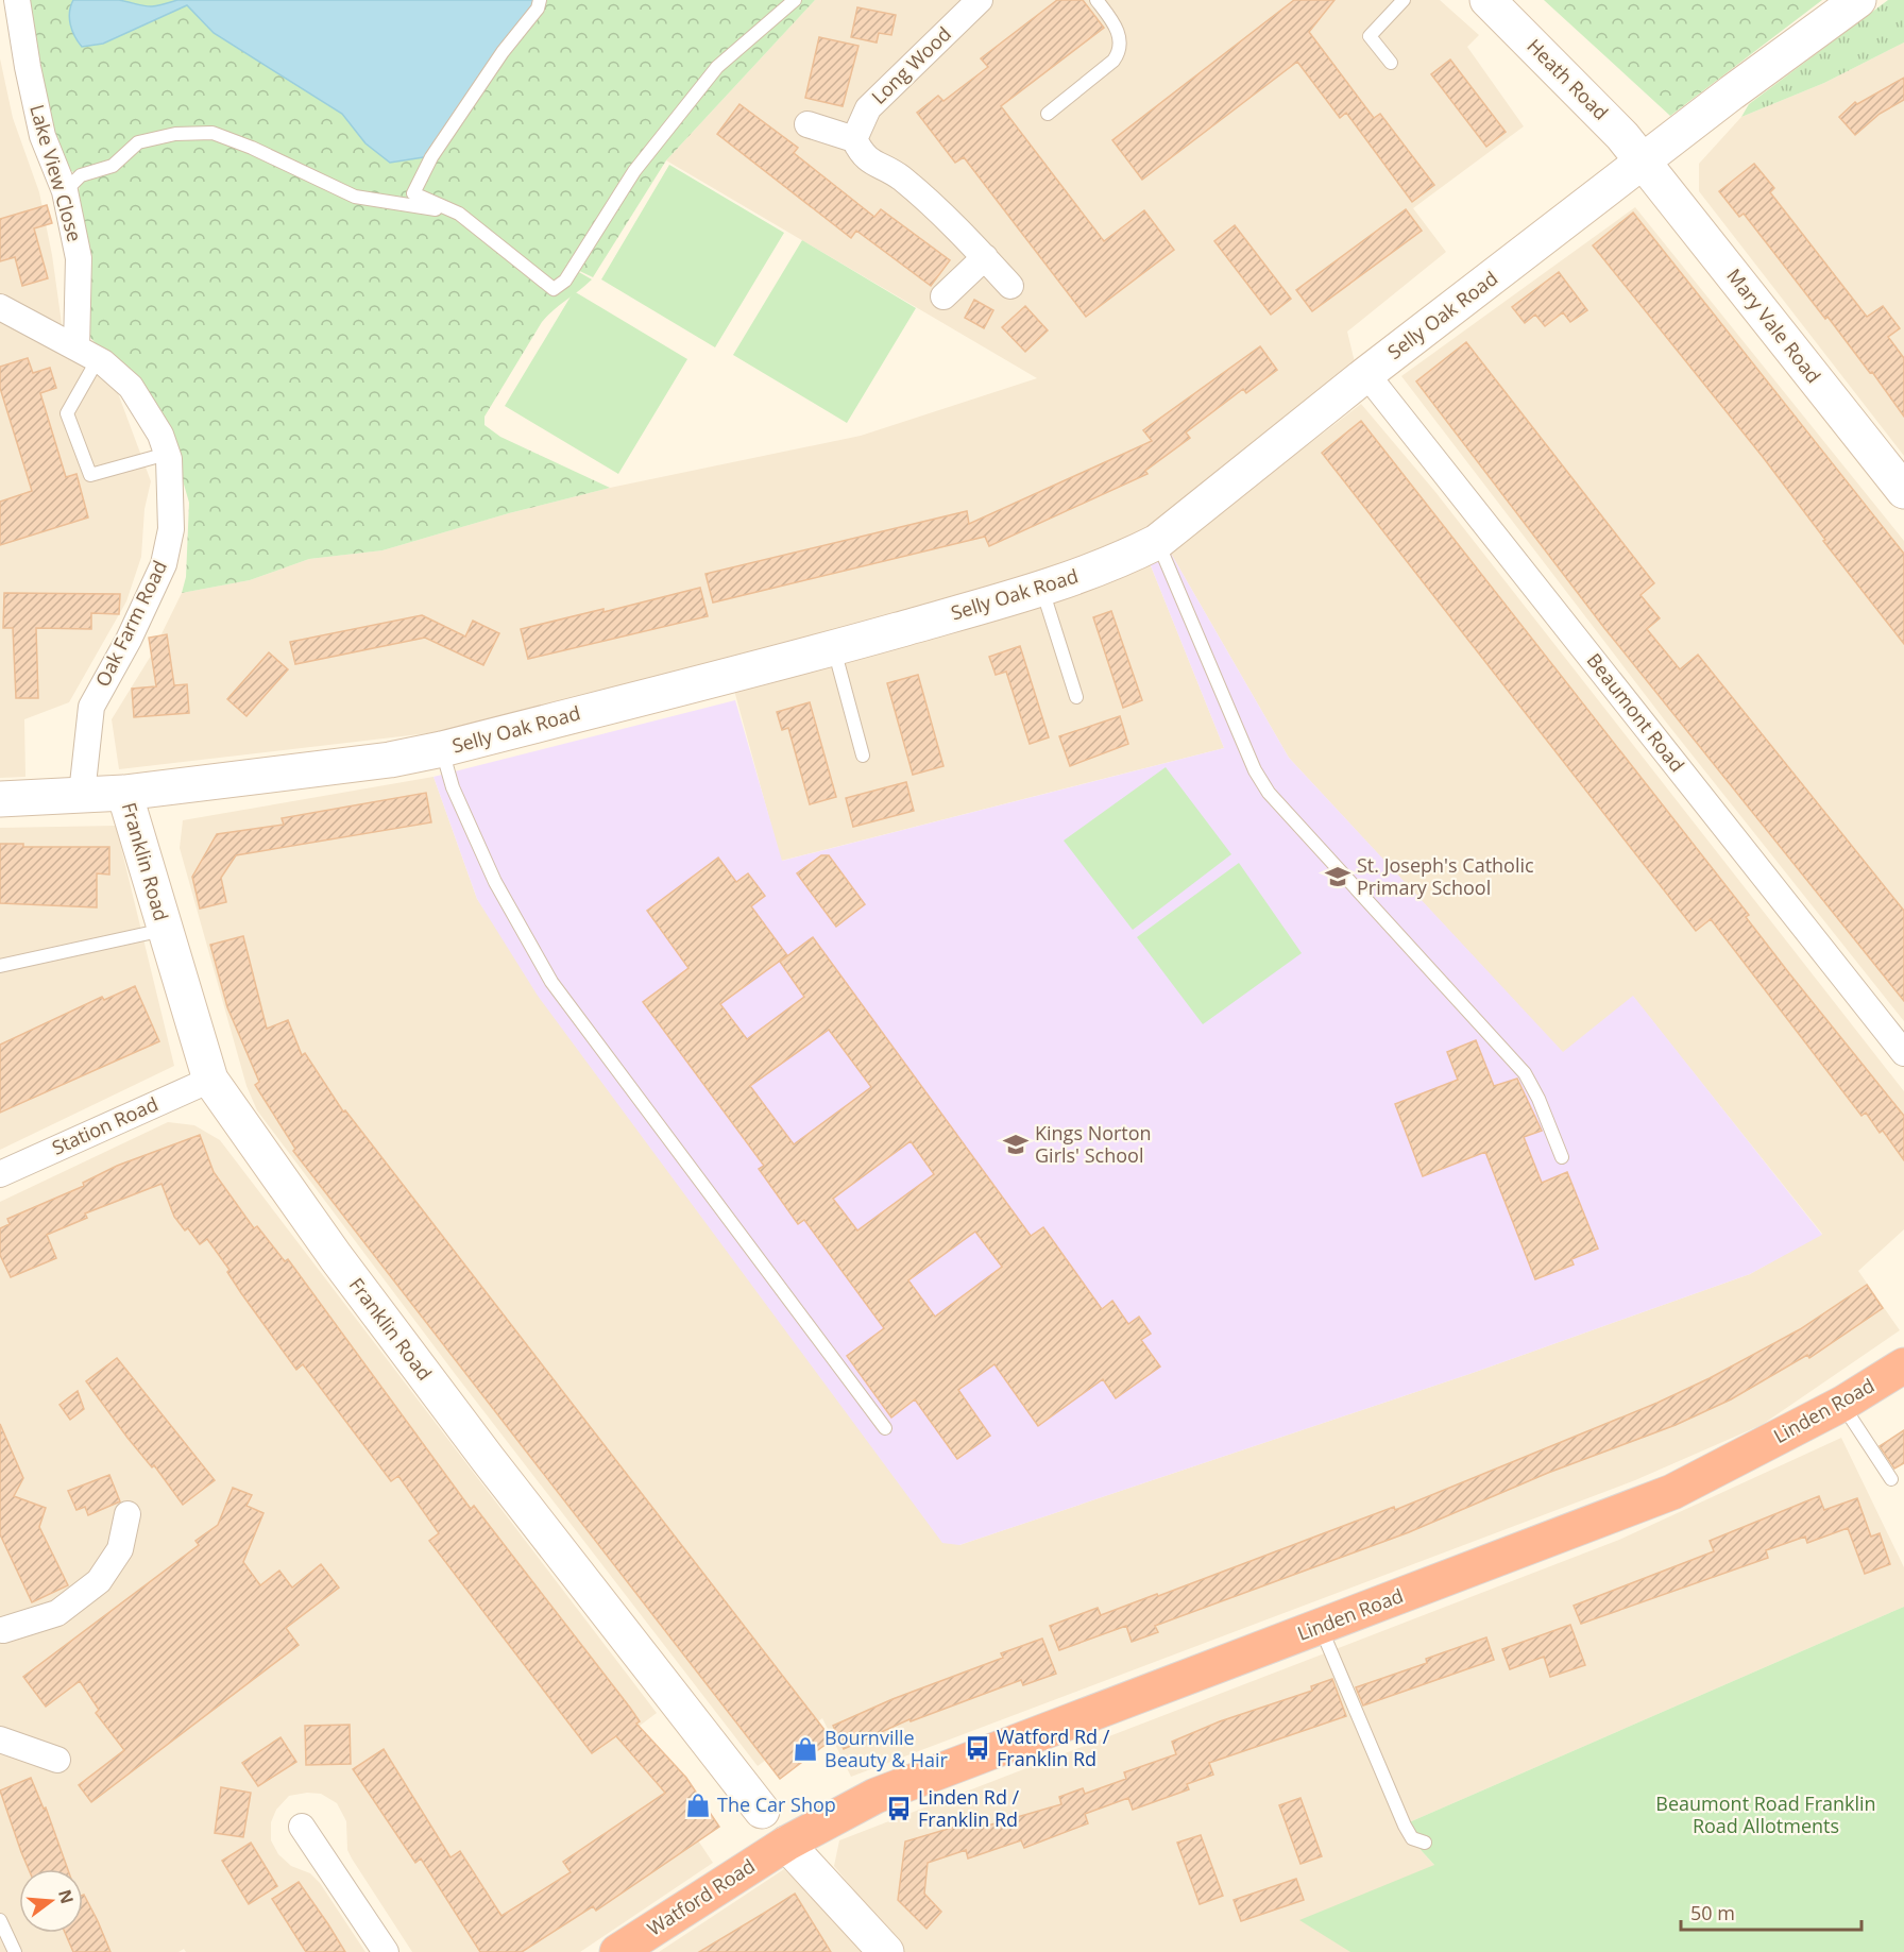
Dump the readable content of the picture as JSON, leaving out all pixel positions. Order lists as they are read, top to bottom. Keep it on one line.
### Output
{"streets":{"highway":["Linden Road","Watford Road"],"street":["Long Wood","Heath Road","Lake View Close","Selly Oak Road","Mary Vale Road","Oak Farm Road","Beaumont Road","Franklin Road","Station Road"]},"crossings":[["Heath Road","Selly Oak Road"],["Heath Road","Mary Vale Road"],["Lake View Close","Oak Farm Road"],["Selly Oak Road","Mary Vale Road"],["Selly Oak Road","Oak Farm Road"],["Selly Oak Road","Beaumont Road"],["Selly Oak Road","Franklin Road"],["Franklin Road","Station Road"],["Linden Road","Watford Road"]],"parks":["Beaumont Road Franklin Road Allotments"],"places":{"school or university":["St. Joseph's Catholic Primary School","Kings Norton Girls' School"],"bus stop":["Watford Rd / Franklin Rd","Linden Rd / Franklin Rd"],"shop":["Bournville Beauty & Hair","The Car Shop"]},"scale_bar":"50 m","north":"right"}
